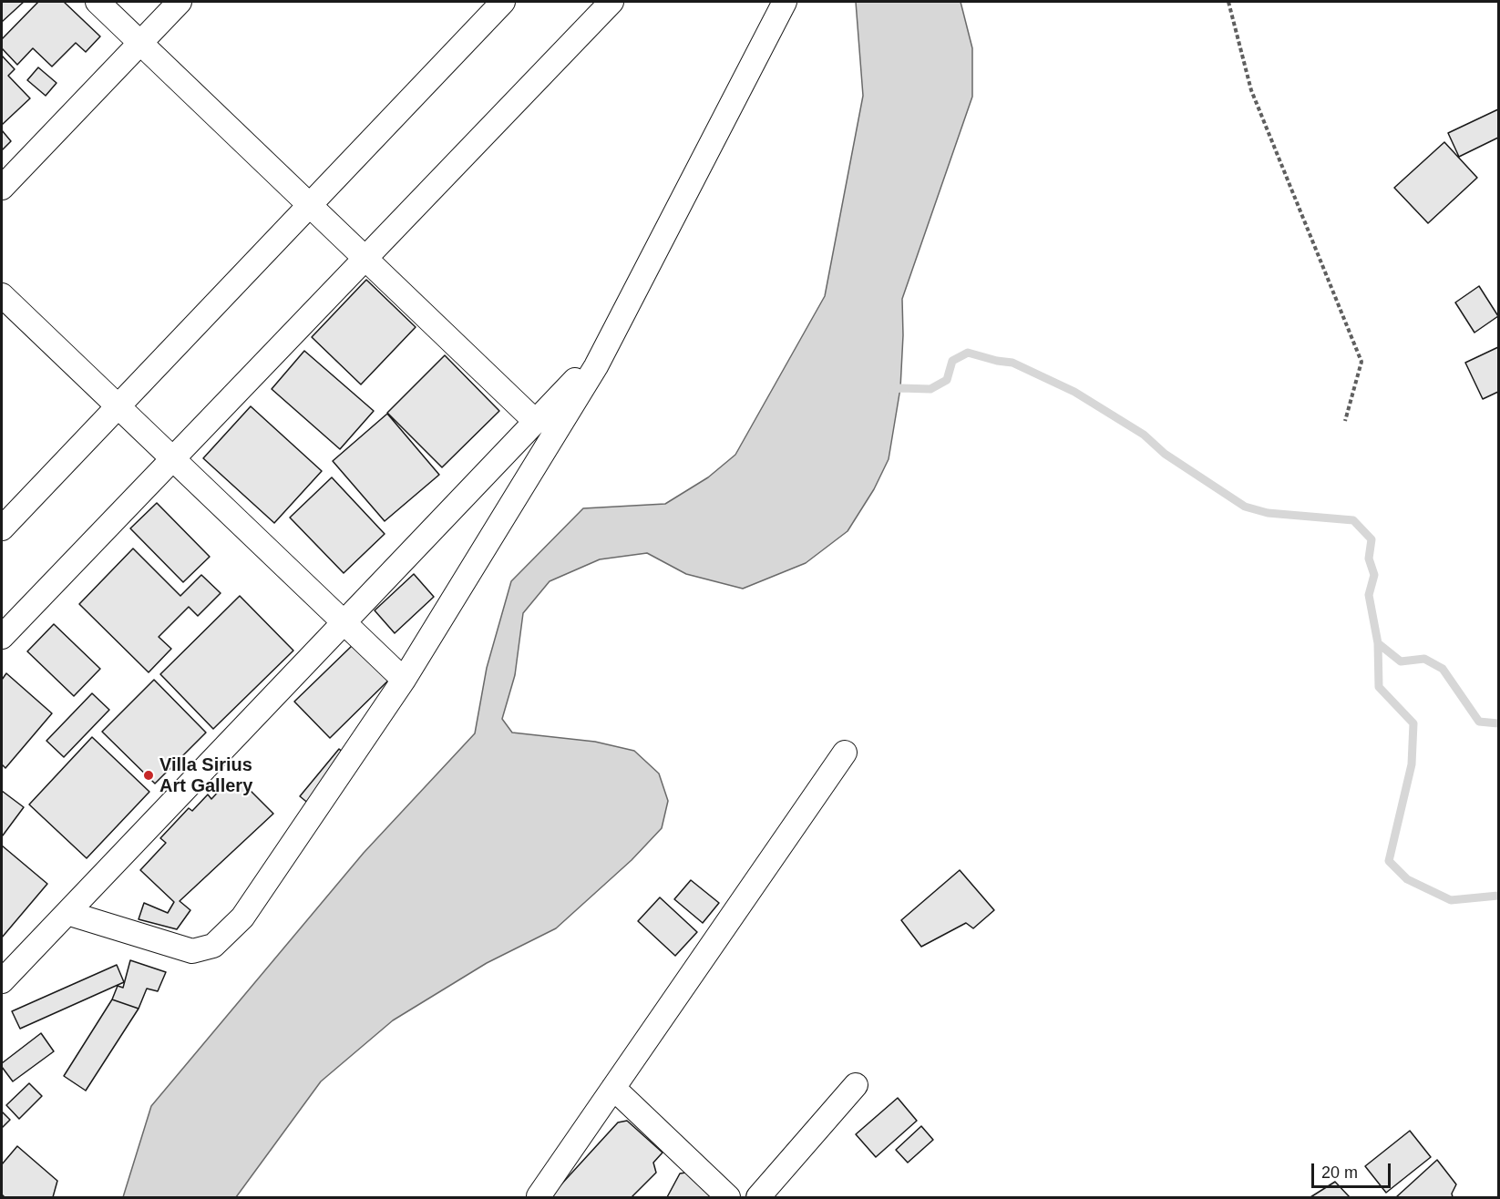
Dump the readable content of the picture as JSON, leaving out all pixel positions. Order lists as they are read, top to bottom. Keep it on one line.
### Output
{"places":["Villa Sirius Art Gallery"],"scale_bar":"20 m"}
